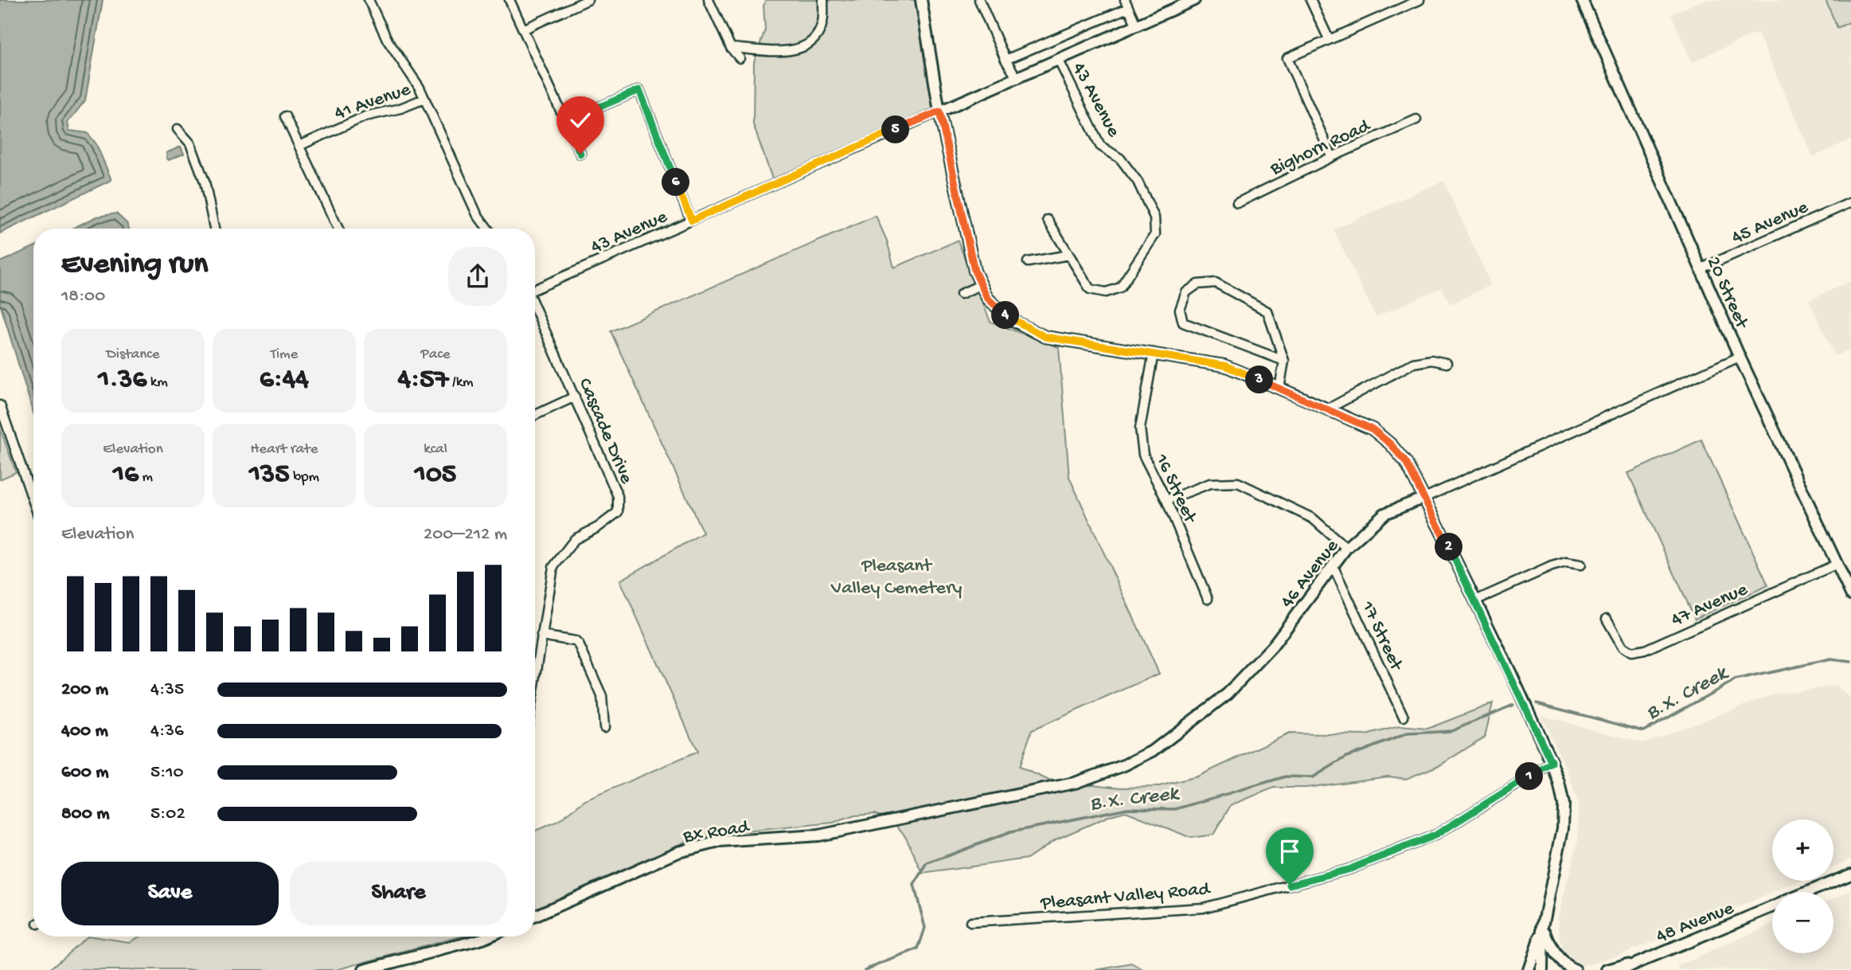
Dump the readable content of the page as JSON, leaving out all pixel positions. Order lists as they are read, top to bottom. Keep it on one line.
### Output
{"streets":{"street":["43 Avenue","41 Avenue","Bighorn Road","45 Avenue","20 Street","Cascade Drive","16 Street","46 Avenue","47 Avenue","17 Street","Bx Road","Pleasant Valley Road","48 Avenue"]},"crossings":[["45 Avenue","20 Street"],["20 Street","46 Avenue"],["20 Street","47 Avenue"],["46 Avenue","17 Street"],["46 Avenue","Bx Road"]],"water":["B.X. Creek"],"parks":["Pleasant Valley Cemetery"],"page":{"pins":["5","6","4","3","2","1"],"heading":["Evening run","18:00"],"stats":[["Distance","1.36 km"],["Time","6:44"],["Pace","4:57 /km"],["Elevation","16 m"],["Heart rate","135 bpm"],["kcal","105"]],"chart":["Elevation","200–212 m"],"list":[{"name":"200 m","note":"4:35"},{"name":"400 m","note":"4:36"},{"name":"600 m","note":"5:10"},{"name":"800 m","note":"5:02"}],"map_buttons":["+","−"],"buttons":["Save","Share"]}}
